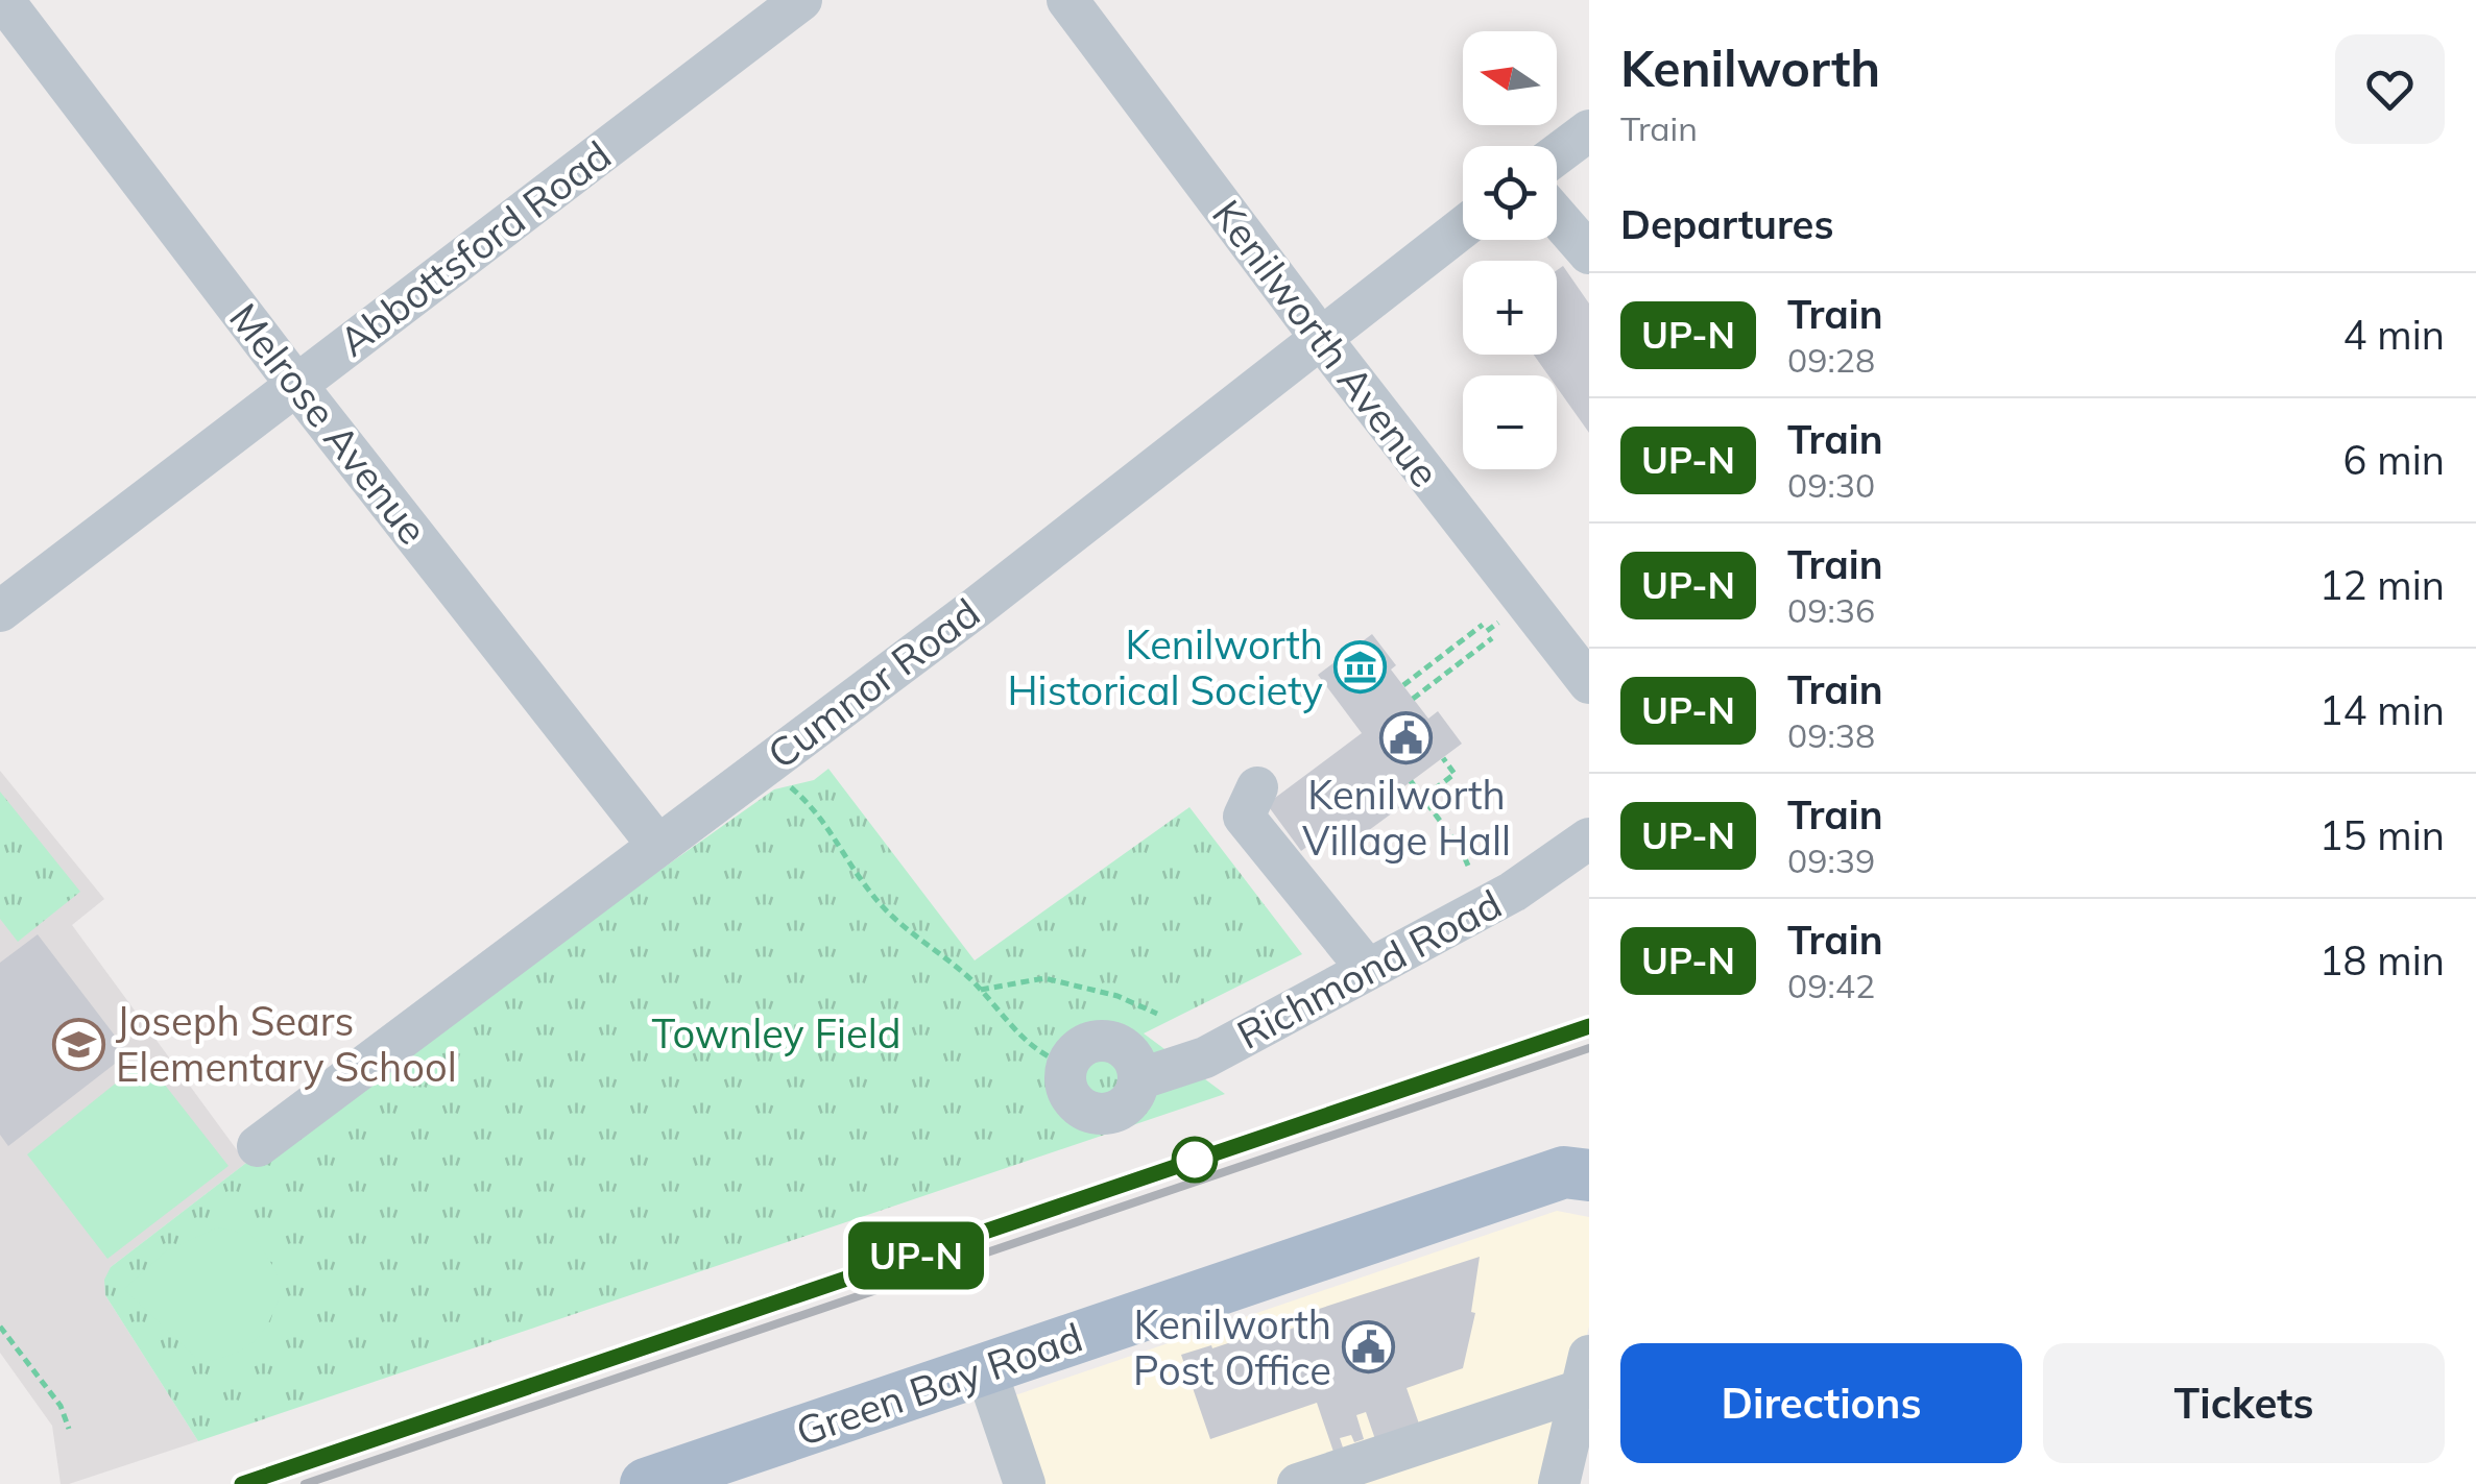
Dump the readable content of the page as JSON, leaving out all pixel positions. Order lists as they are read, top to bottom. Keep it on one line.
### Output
{"streets":{"main road":["Green Bay Road"],"street":["Abbottsford Road","Kenilworth Avenue","Melrose Avenue","Cumnor Road","Richmond Road"]},"crossings":[["Abbottsford Road","Melrose Avenue"],["Kenilworth Avenue","Cumnor Road"],["Melrose Avenue","Cumnor Road"]],"parks":["Townley Field"],"places":{"museum":["Kenilworth Historical Society"],"public building":["Kenilworth Village Hall","Kenilworth Post Office"],"school or university":["Joseph Sears Elementary School"]},"north":"left","page":{"on_map":"UP-N","heading":[["Kenilworth","Train"],"Departures"],"map_buttons":["+","−"],"list":[{"mark":"UP-N","name":"Train","note":"09:28","value":"4 min"},{"mark":"UP-N","name":"Train","note":"09:30","value":"6 min"},{"mark":"UP-N","name":"Train","note":"09:36","value":"12 min"},{"mark":"UP-N","name":"Train","note":"09:38","value":"14 min"},{"mark":"UP-N","name":"Train","note":"09:39","value":"15 min"},{"mark":"UP-N","name":"Train","note":"09:42","value":"18 min"}],"buttons":["Directions","Tickets"]}}
